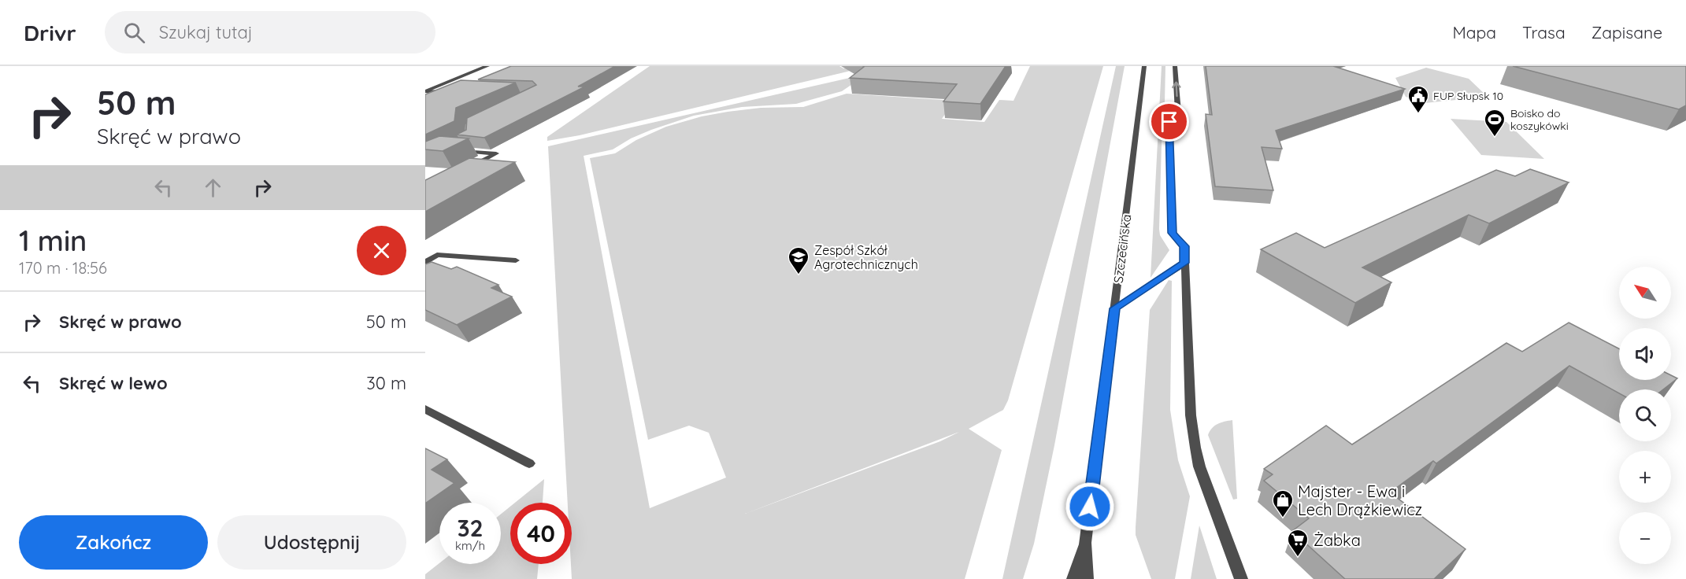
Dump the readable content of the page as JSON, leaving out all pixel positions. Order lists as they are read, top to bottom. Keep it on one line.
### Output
{"streets":{"street":["Szczecińska"]},"places":{"public building":["FUP Słupsk 10"],"sports":["Boisko do koszykówki"],"school or university":["Zespół Szkół Agrotechnicznych"],"shop":["Majster - Ewa i Lech Drążkiewicz"],"supermarket":["Żabka"]},"north":"top left","page":{"header":"Drivr","search":"Szukaj tutaj","nav":["Mapa","Trasa","Zapisane"],"turn":["50 m","Skręć w prawo"],"heading":["1 min","170 m · 18:56"],"map_buttons":["+","−"],"list":[{"name":"Skręć w prawo","value":"50 m"},{"name":"Skręć w lewo","value":"30 m"}],"speed":"32 km/h","limit":"40","buttons":["Zakończ","Udostępnij"]}}
